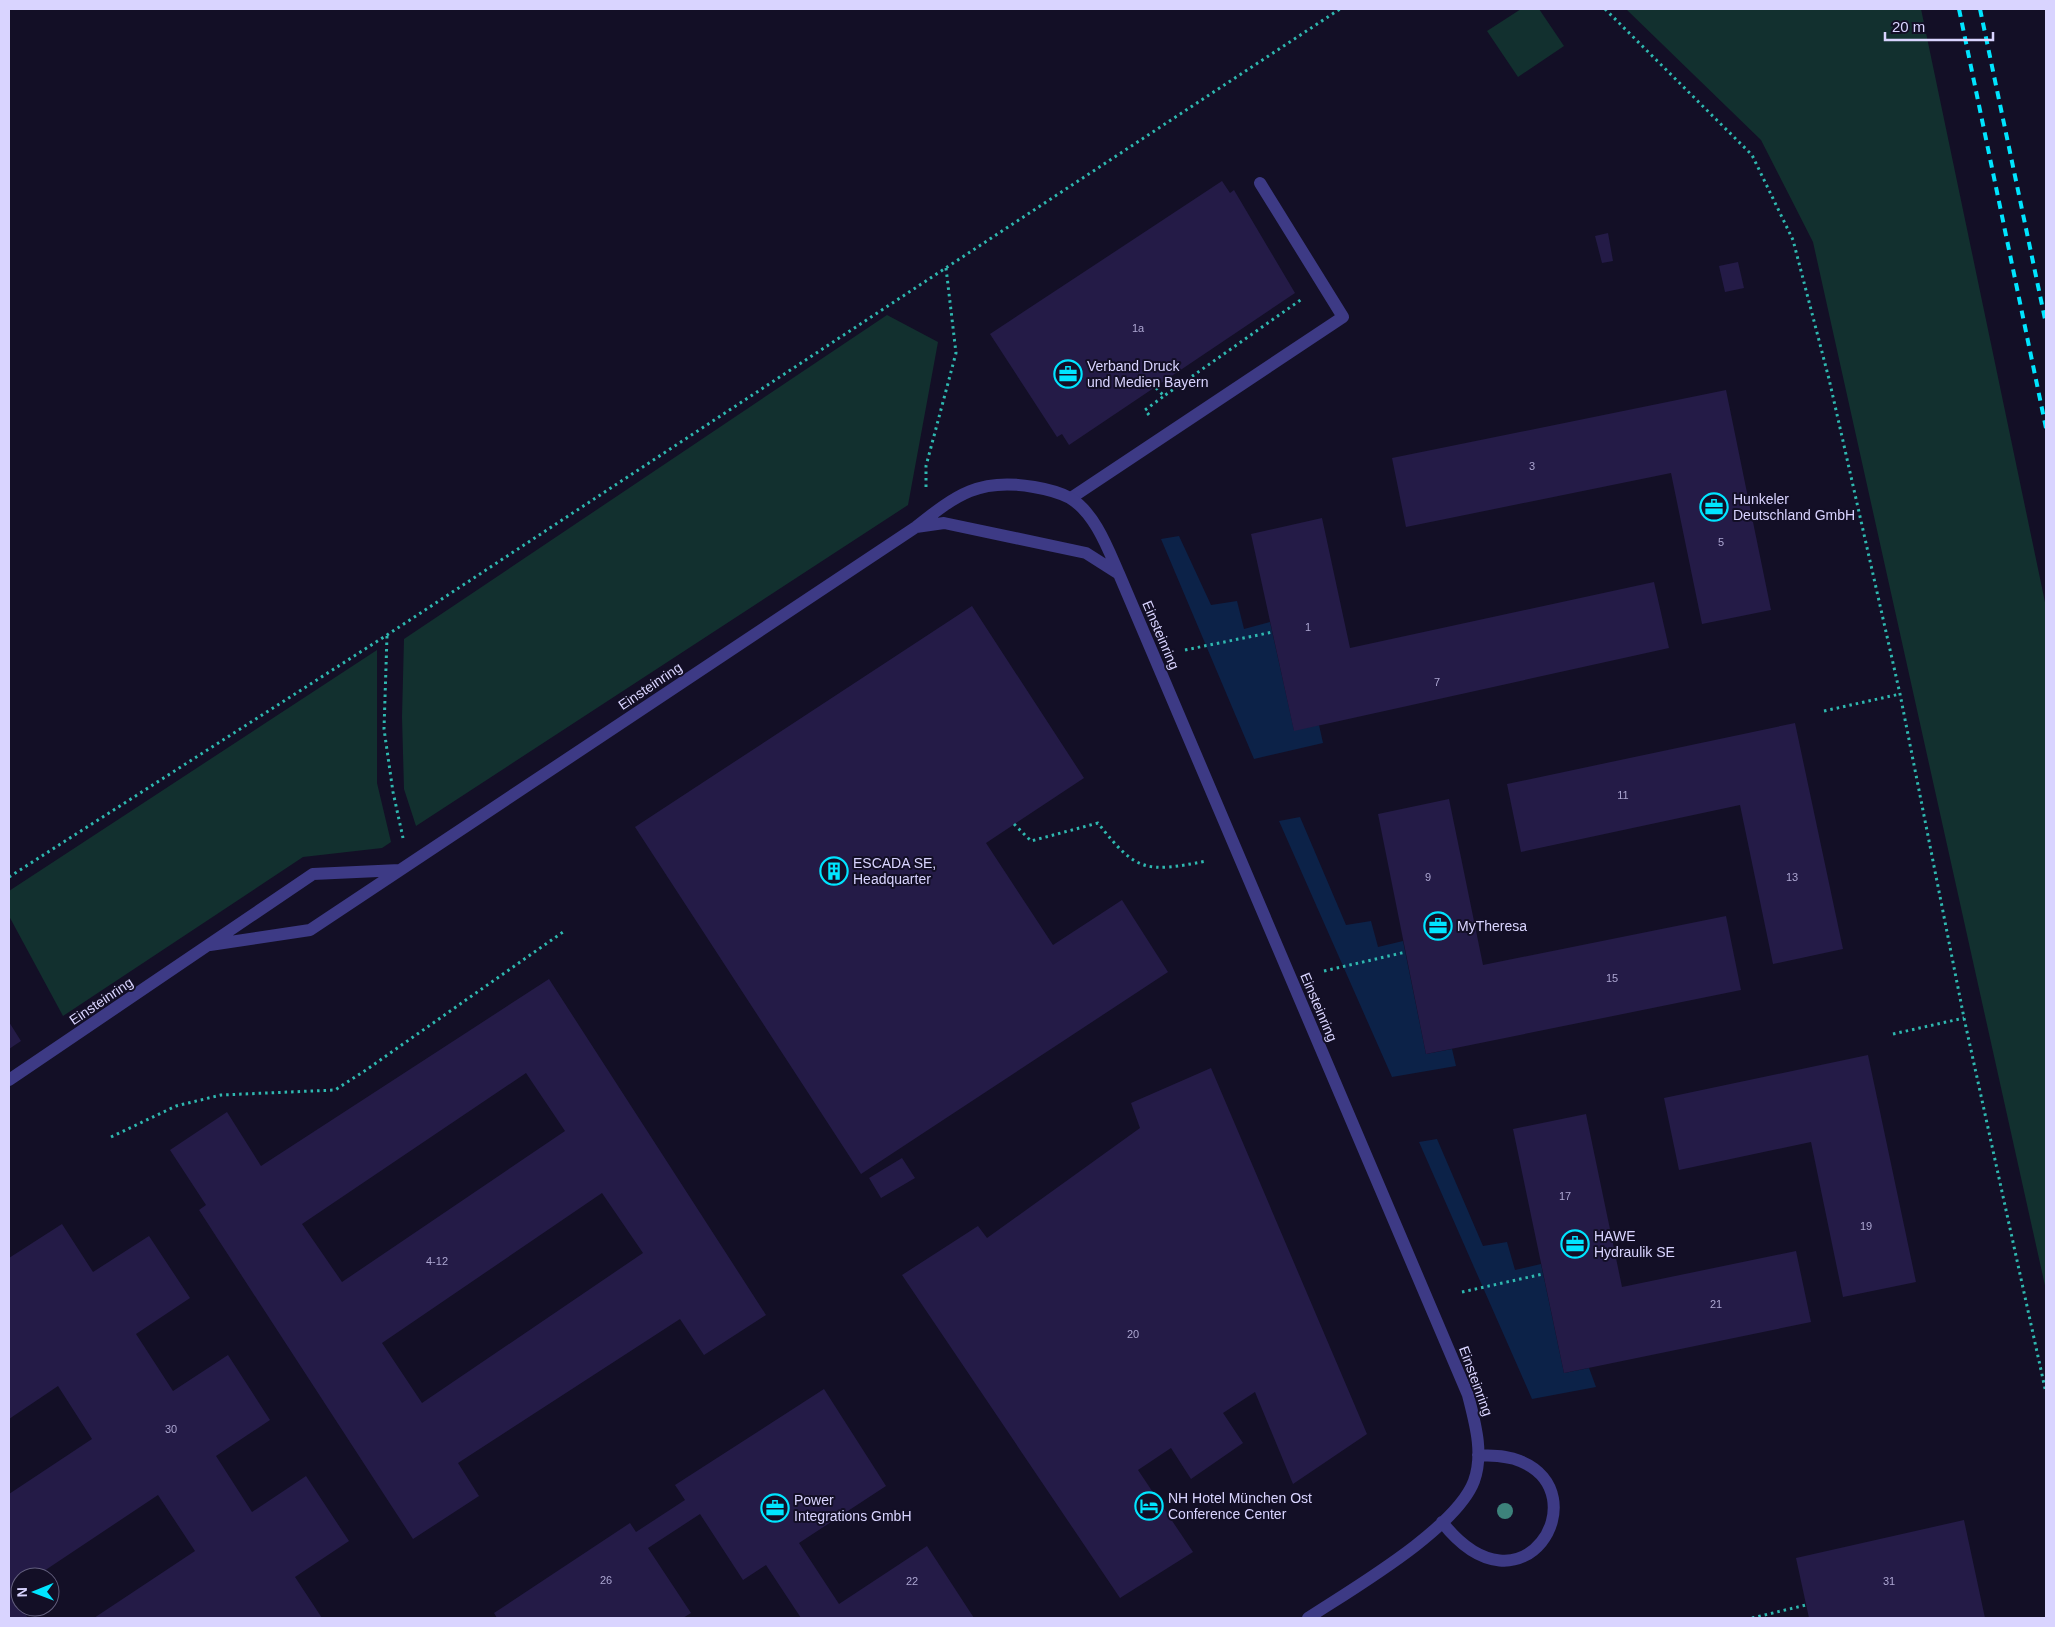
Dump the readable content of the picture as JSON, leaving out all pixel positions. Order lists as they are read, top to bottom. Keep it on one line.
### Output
{"streets":{"street":["Einsteinring"]},"places":{"office":["Verband Druck und Medien Bayern","Hunkeler Deutschland GmbH","MyTheresa","HAWE Hydraulik SE","Power Integrations GmbH"],"building":["ESCADA SE, Headquarter"],"hotel":["NH Hotel München Ost Conference Center"]},"house_numbers":["1a","3","5","1","7","11","9","13","15","17","19","4-12","21","20","30","26","22","31"],"scale_bar":"20 m","north":"left"}
